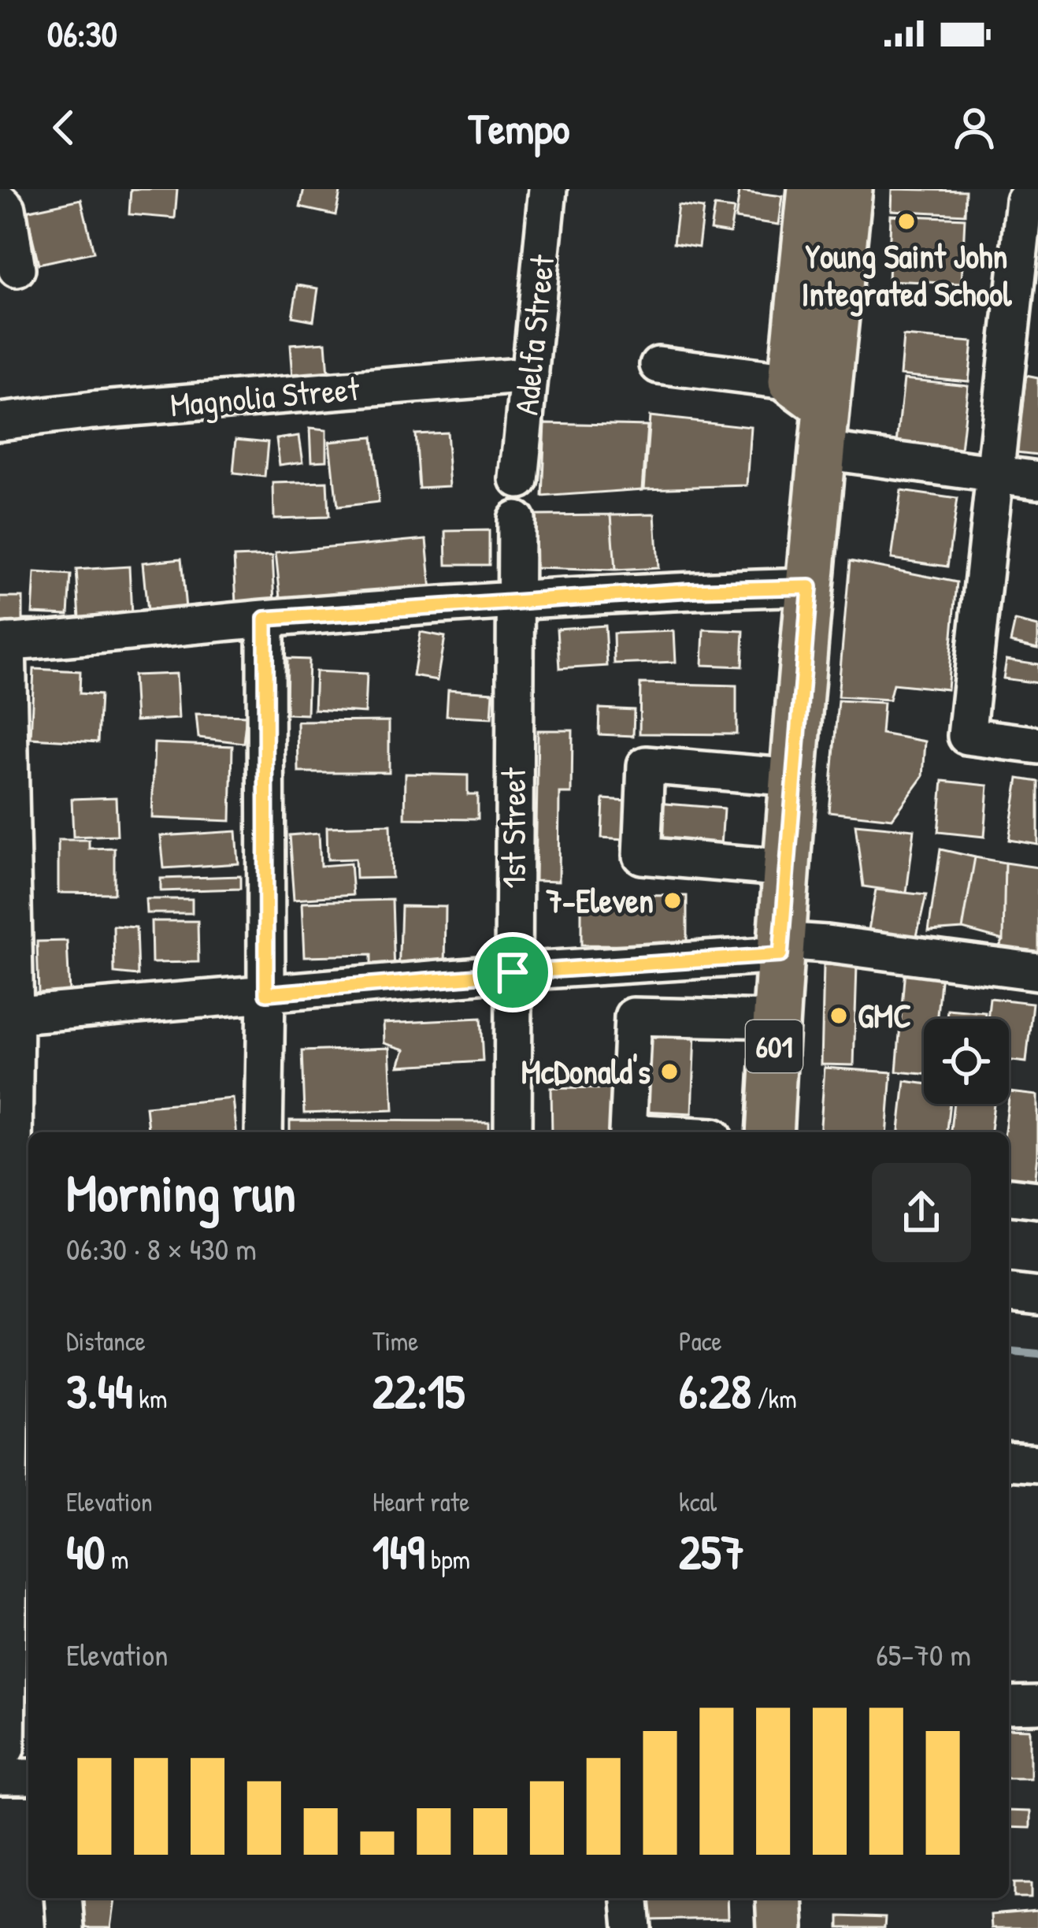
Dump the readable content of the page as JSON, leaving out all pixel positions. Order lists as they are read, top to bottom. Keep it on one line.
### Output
{"streets":{"main road":["601"],"street":["Adelfa Street","Magnolia Street","1st Street"]},"crossings":[["Adelfa Street","Magnolia Street"]],"places":["Young Saint John Integrated School","7-Eleven","GMC","McDonald's"],"page":{"status":"06:30","header":"Tempo","heading":["Morning run","06:30 · 8 × 430 m"],"stats":[["Distance","3.44 km"],["Time","22:15"],["Pace","6:28 /km"],["Elevation","40 m"],["Heart rate","149 bpm"],["kcal","257"]],"chart":["Elevation","65–70 m"]}}
